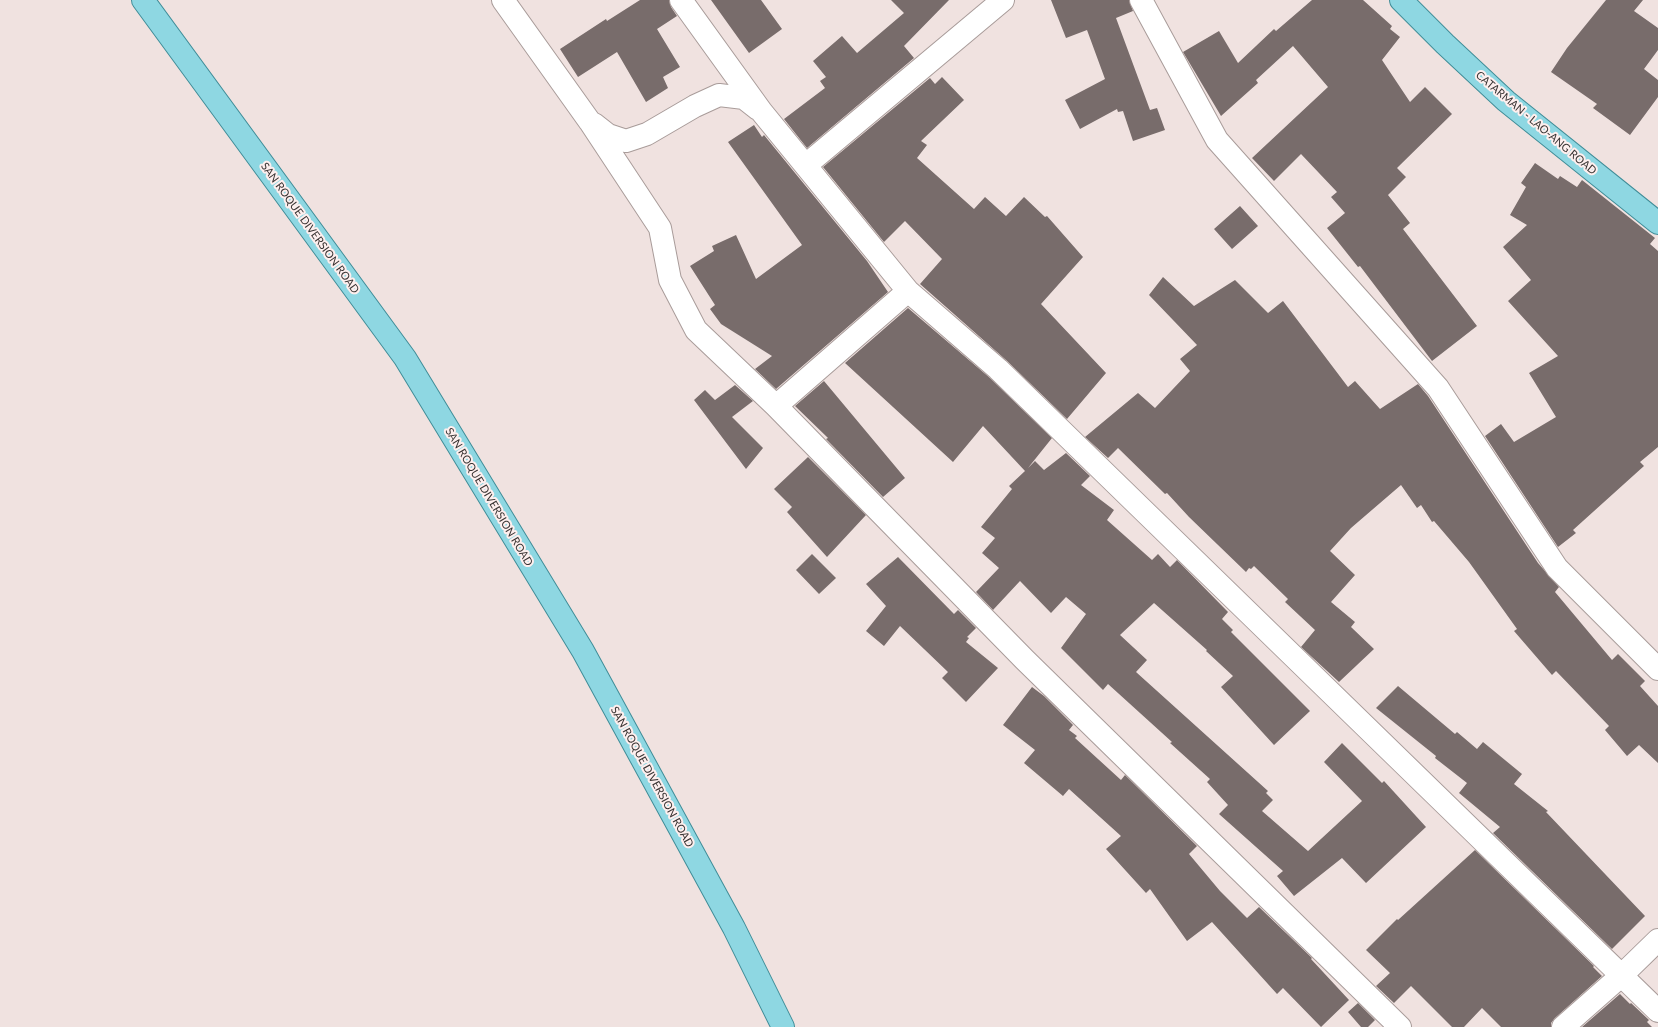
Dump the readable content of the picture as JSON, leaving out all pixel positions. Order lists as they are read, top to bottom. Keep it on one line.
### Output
{"streets":{"main road":["CATARMAN - LAO-ANG ROAD","SAN ROQUE DIVERSION ROAD"]}}
